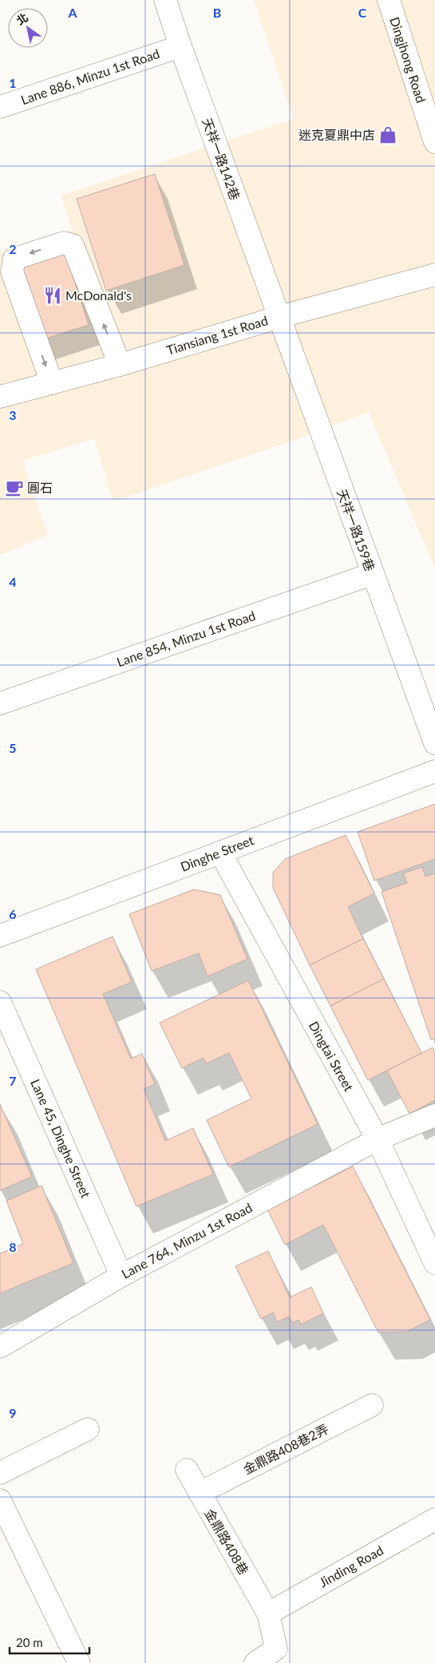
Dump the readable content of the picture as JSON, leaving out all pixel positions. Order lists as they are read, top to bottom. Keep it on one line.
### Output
{"streets":{"street":["Dingjhong Road","Lane 886, Minzu 1st Road","天祥一路142巷","Tiansiang 1st Road","天祥一路159巷","Lane 854, Minzu 1st Road","Dinghe Street","Dingtai Street","Lane 45, Dinghe Street","Lane 764, Minzu 1st Road","金鼎路408巷2弄","金鼎路408巷","Jinding Road"]},"crossings":[["Lane 886, Minzu 1st Road","天祥一路142巷"],["天祥一路142巷","Tiansiang 1st Road"],["天祥一路142巷","天祥一路159巷"],["Tiansiang 1st Road","天祥一路159巷"],["天祥一路159巷","Lane 854, Minzu 1st Road"],["Dinghe Street","Dingtai Street"],["Dingtai Street","Lane 764, Minzu 1st Road"],["Lane 45, Dinghe Street","Lane 764, Minzu 1st Road"],["金鼎路408巷2弄","金鼎路408巷"],["金鼎路408巷","Jinding Road"]],"places":{"shop":["迷克夏鼎中店"],"restaurant":["McDonald's"],"cafe":["圓石"]},"scale_bar":"20 m","north":"top left","grid":{"columns":["A","B","C"],"rows":["1","2","3","4","5","6","7","8","9"]}}
